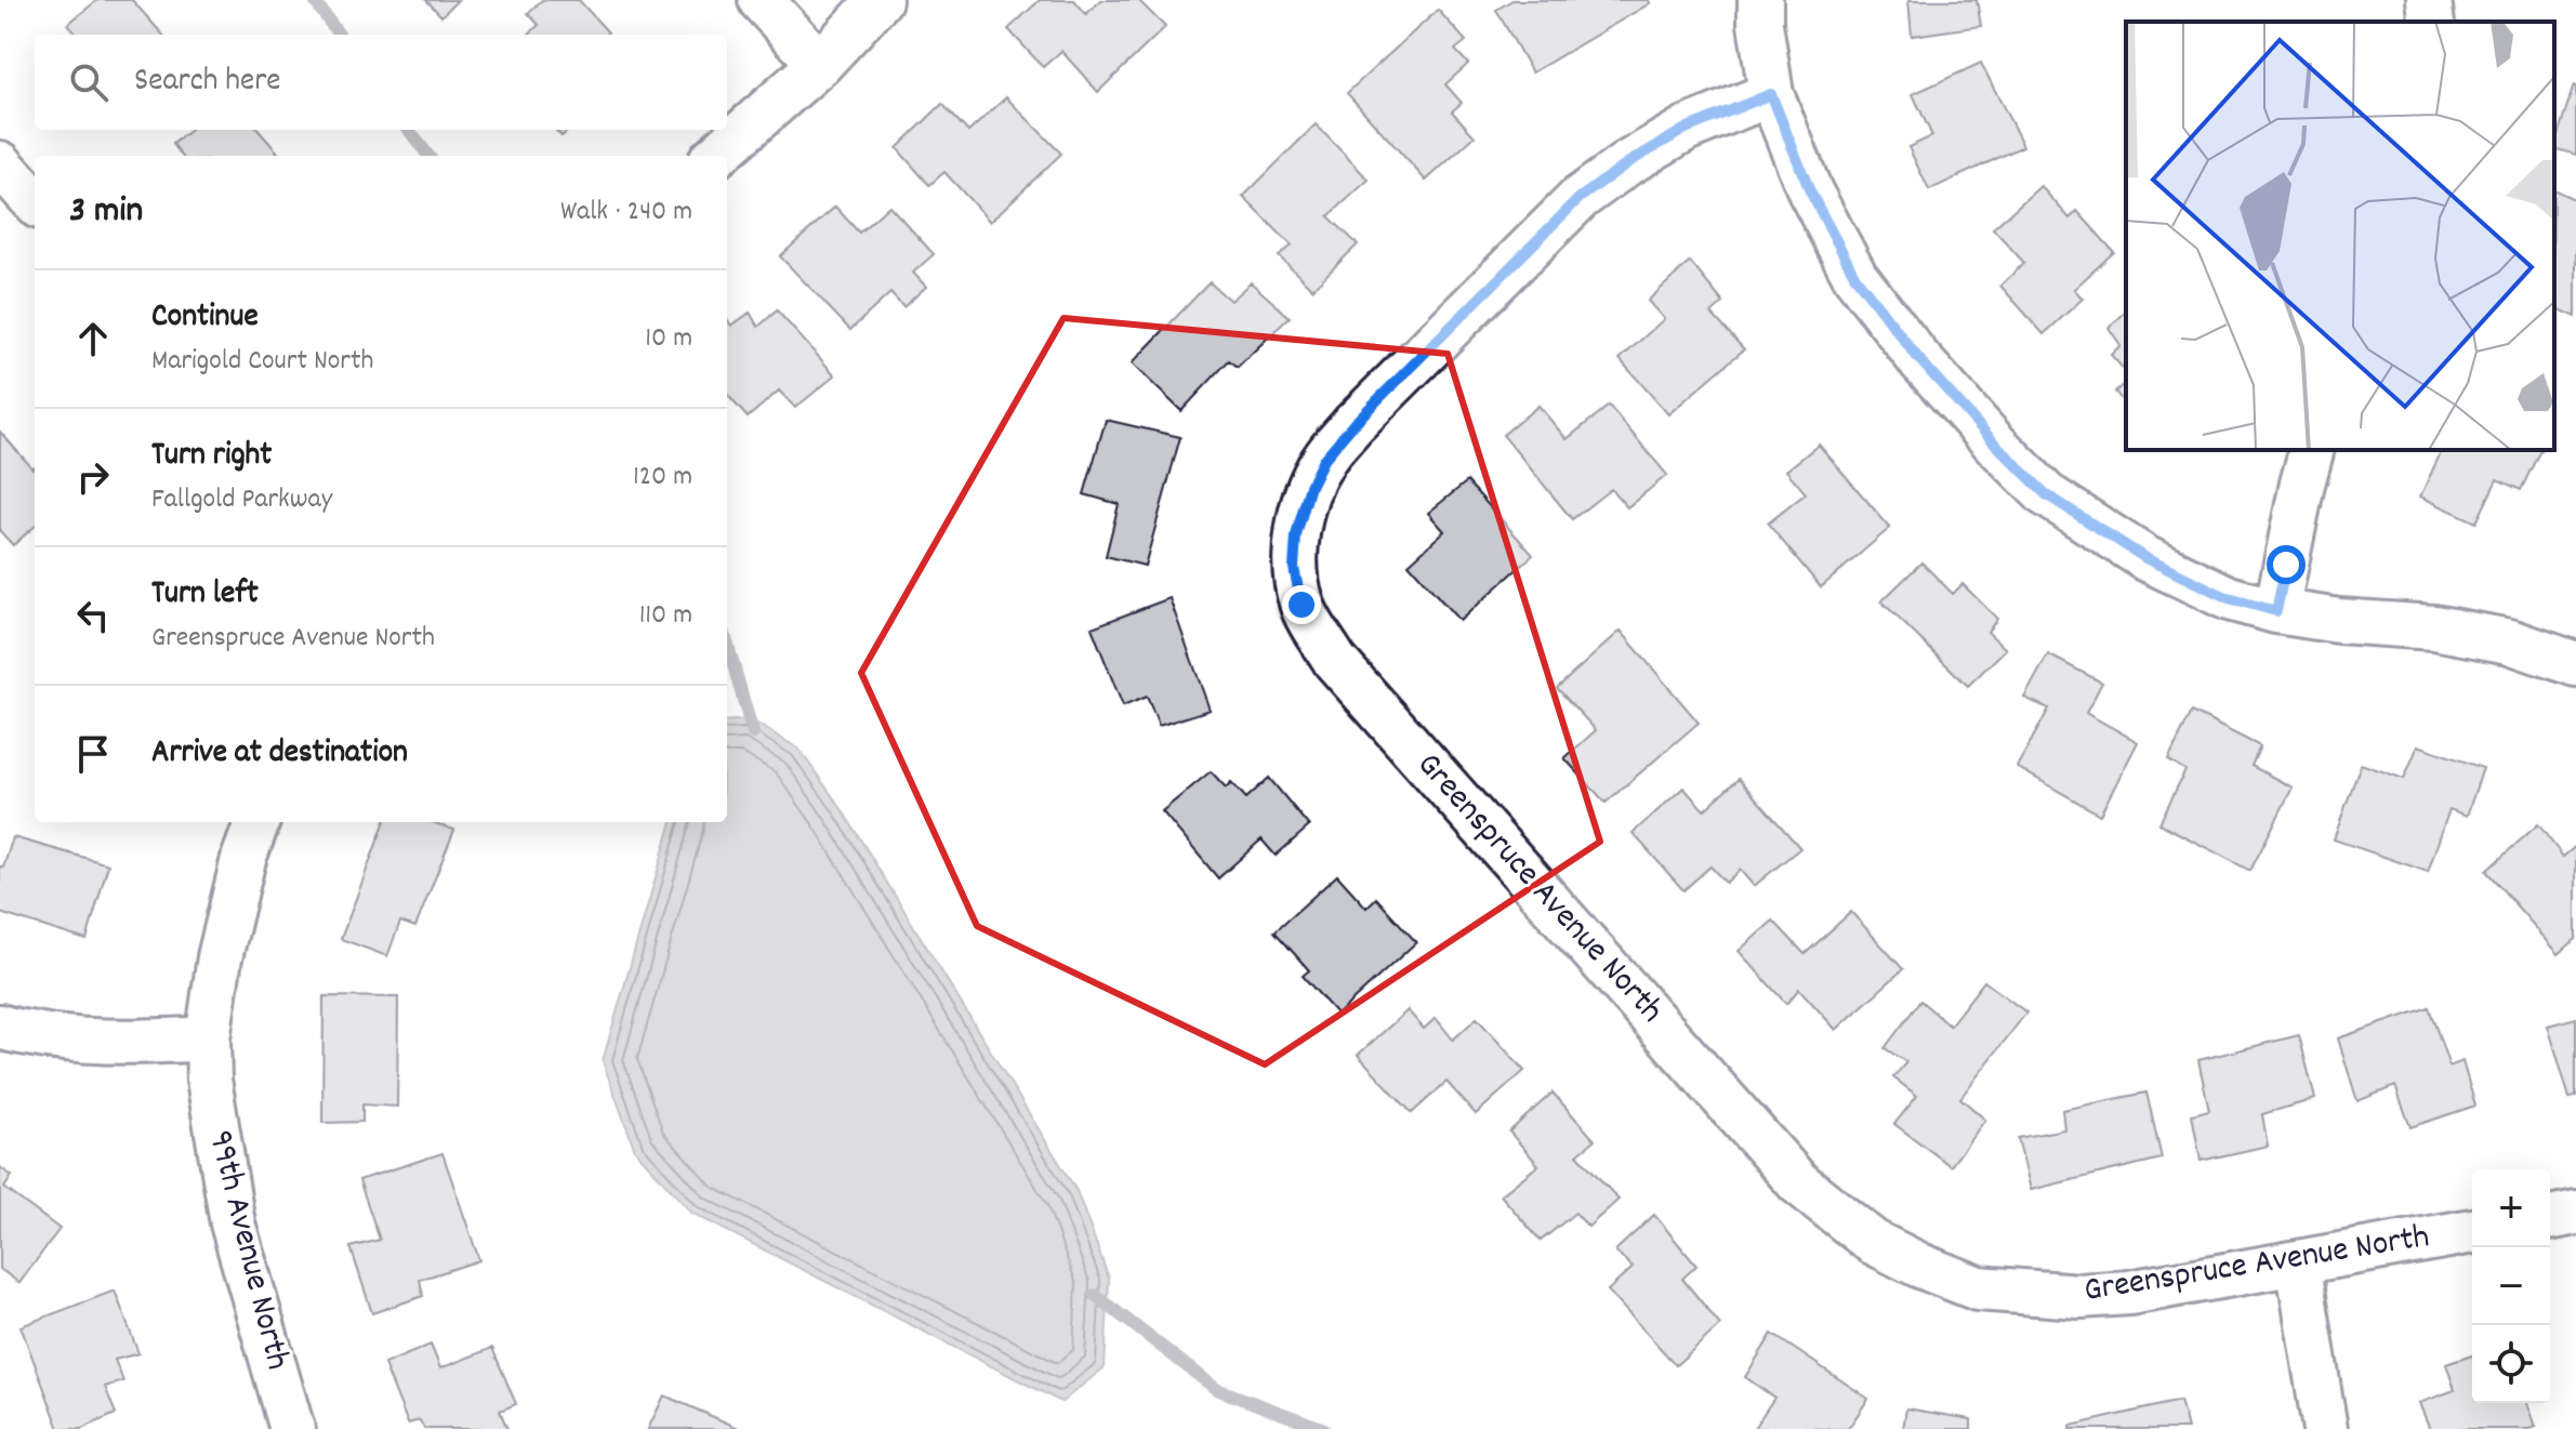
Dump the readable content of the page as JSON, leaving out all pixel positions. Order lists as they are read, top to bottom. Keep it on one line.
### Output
{"streets":{"street":["Greenspruce Avenue North","99th Avenue North"]},"page":{"search":"Search here","heading":["3 min","Walk · 240 m"],"list":[["Continue","Marigold Court North","10 m"],["Turn right","Fallgold Parkway","120 m"],["Turn left","Greenspruce Avenue North","110 m"],"Arrive at destination"],"map_buttons":["+","−"]}}
